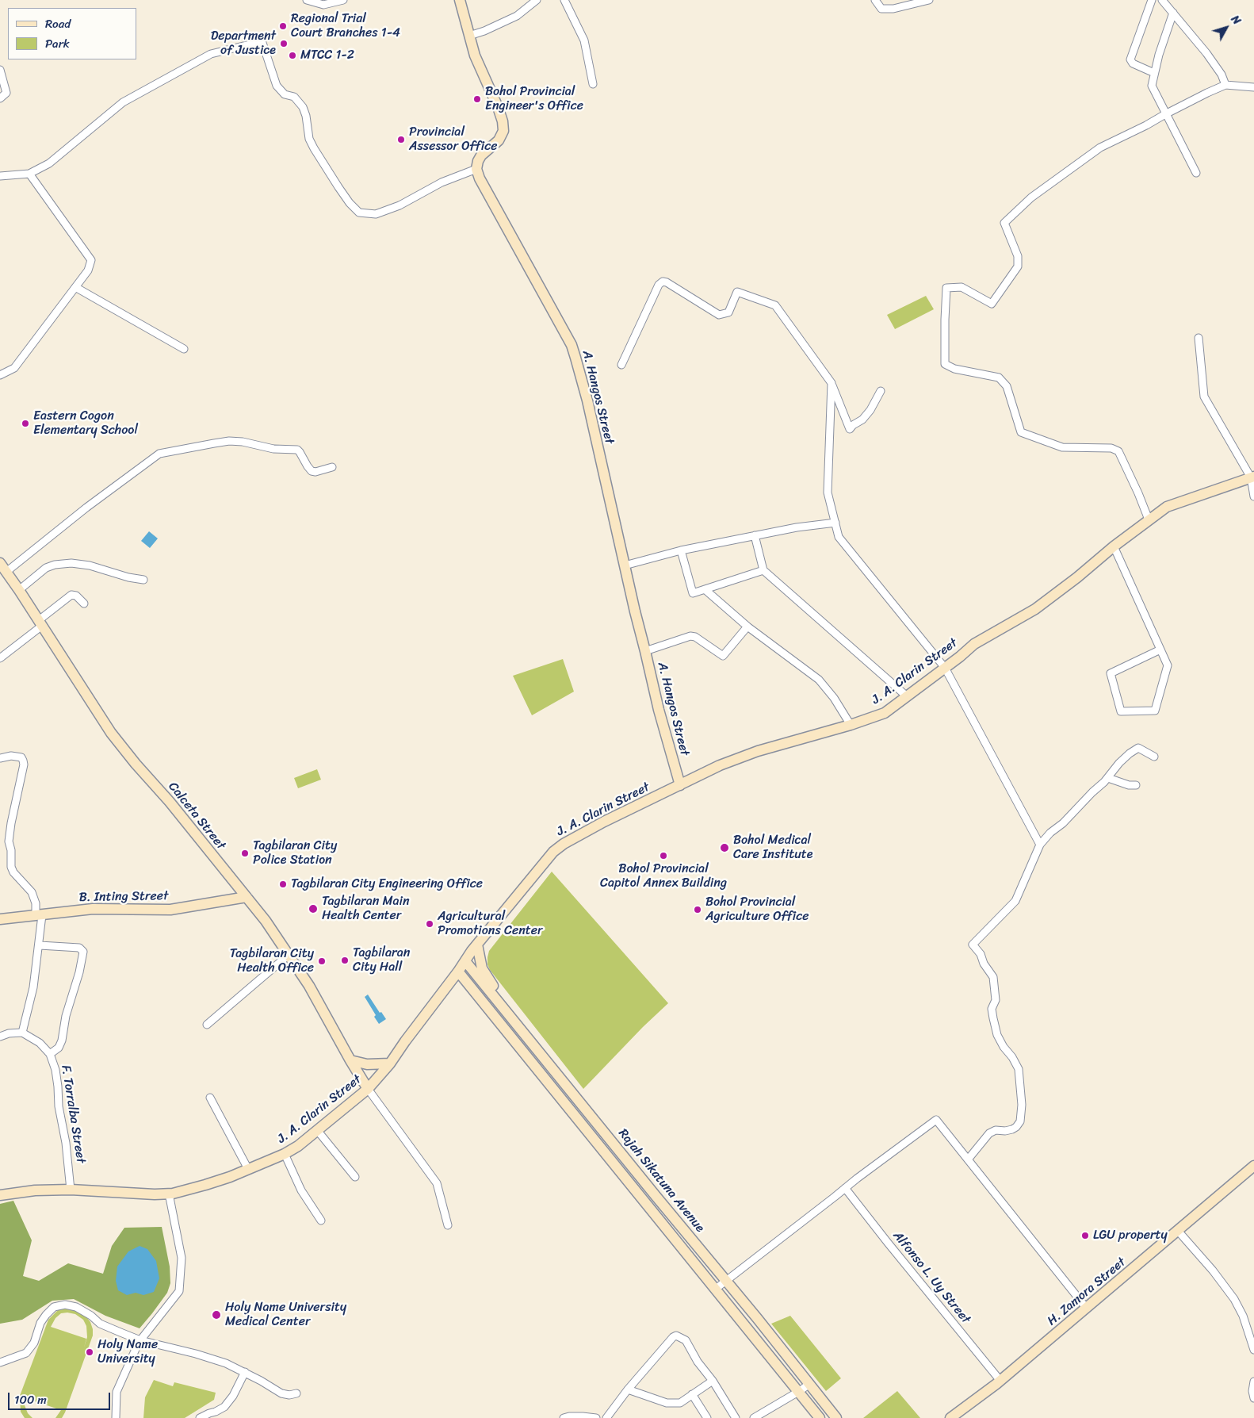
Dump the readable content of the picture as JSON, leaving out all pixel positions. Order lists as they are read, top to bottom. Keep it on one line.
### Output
{"streets":{"main road":["A. Hangos Street","J. A. Clarin Street","Calceta Street","B. Inting Street","Rajah Sikatuna Avenue","H. Zamora Street"],"street":["F. Torralba Street","Alfonso L. Uy Street"]},"crossings":[["A. Hangos Street","J. A. Clarin Street"],["J. A. Clarin Street","Calceta Street"],["J. A. Clarin Street","F. Torralba Street"],["J. A. Clarin Street","Rajah Sikatuna Avenue"],["Calceta Street","B. Inting Street"],["Alfonso L. Uy Street","H. Zamora Street"]],"places":["Regional Trial Court Branches 1-4","Department of Justice","MTCC 1-2","Bohol Provincial Engineer's Office","Provincial Assessor Office","Eastern Cogon Elementary School","Bohol Medical Care Institute","Tagbilaran City Police Station","Bohol Provincial Capitol Annex Building","Tagbilaran City Engineering Office","Tagbilaran Main Health Center","Bohol Provincial Agriculture Office","Agricultural Promotions Center","Tagbilaran City Hall","Tagbilaran City Health Office","LGU property","Holy Name University Medical Center","Holy Name University"],"legend":["Road","Park"],"scale_bar":"100 m","north":"top right"}
